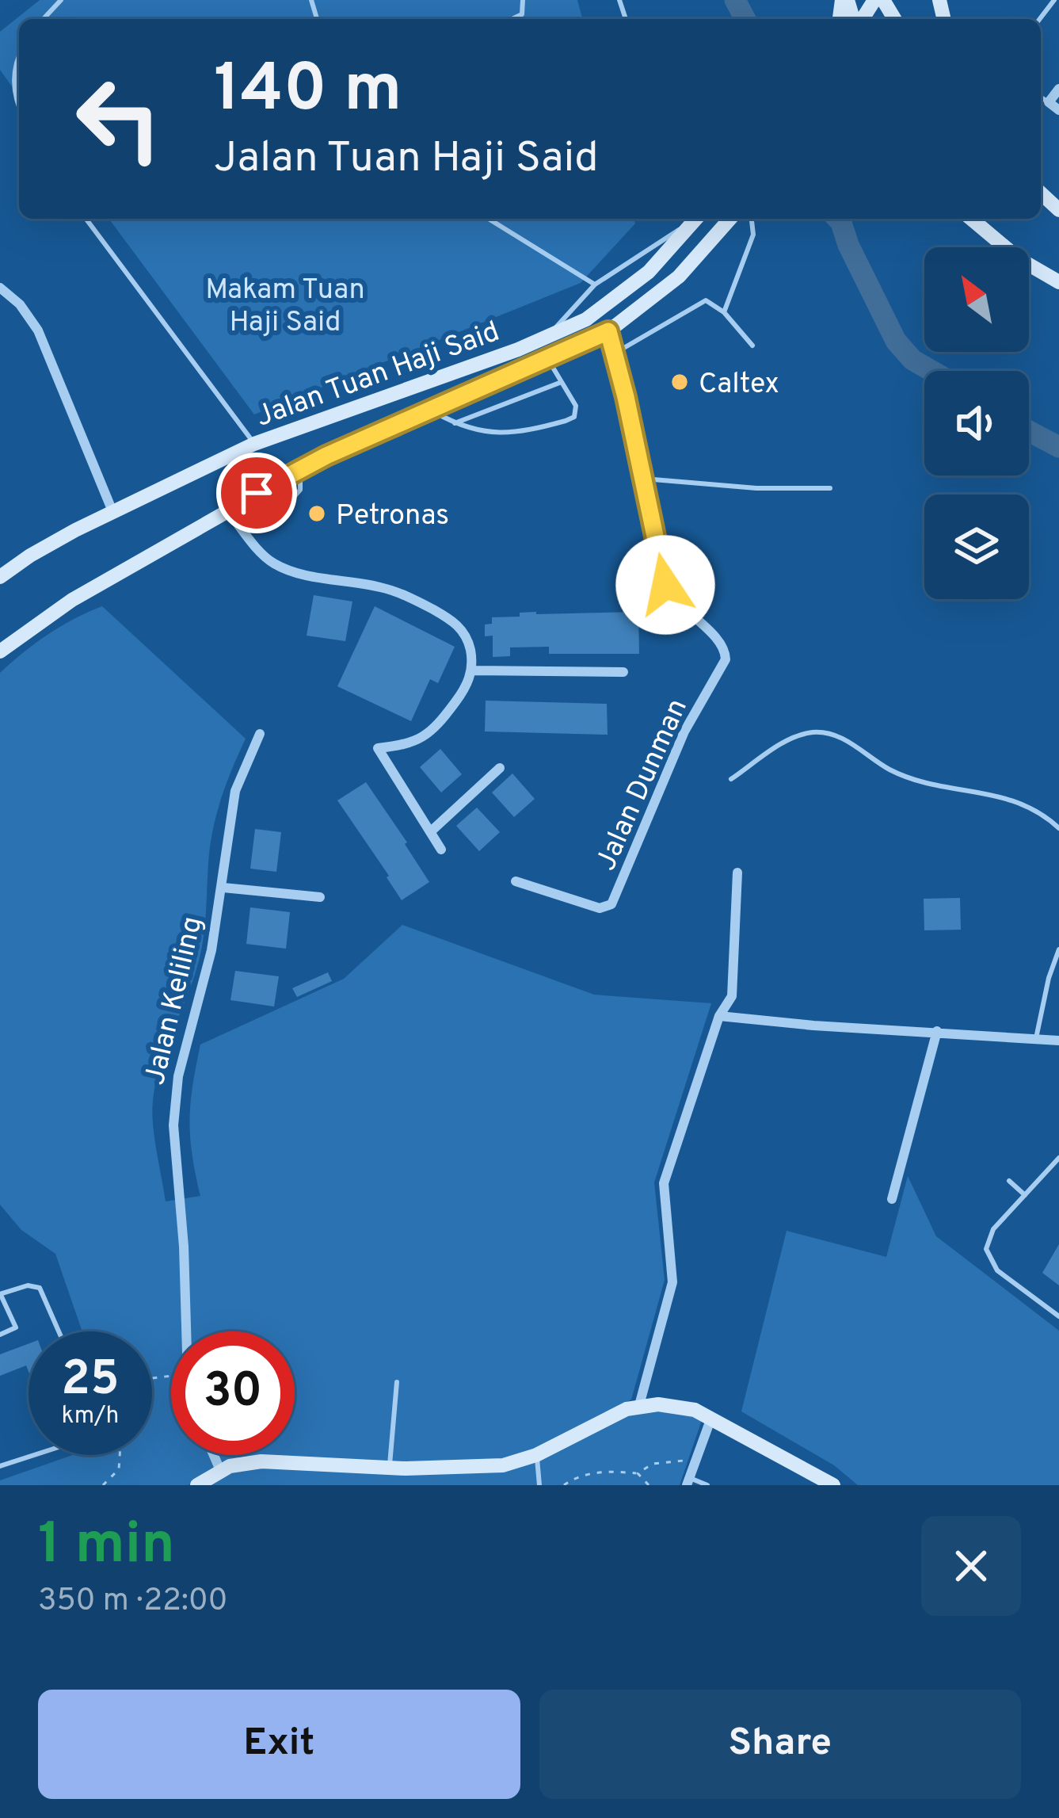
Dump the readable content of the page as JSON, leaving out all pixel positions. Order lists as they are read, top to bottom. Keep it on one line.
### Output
{"streets":{"main road":["Jalan Tuan Haji Said"],"street":["Jalan Dunman","Jalan Keliling"]},"crossings":[["Jalan Tuan Haji Said","Jalan Dunman"]],"parks":["Makam Tuan Haji Said"],"places":["Caltex","Petronas"],"north":"top left","page":{"turn":["140 m","Jalan Tuan Haji Said"],"speed":"25 km/h","limit":"30","heading":["1 min","350 m · 22:00"],"buttons":["Exit","Share"]}}
